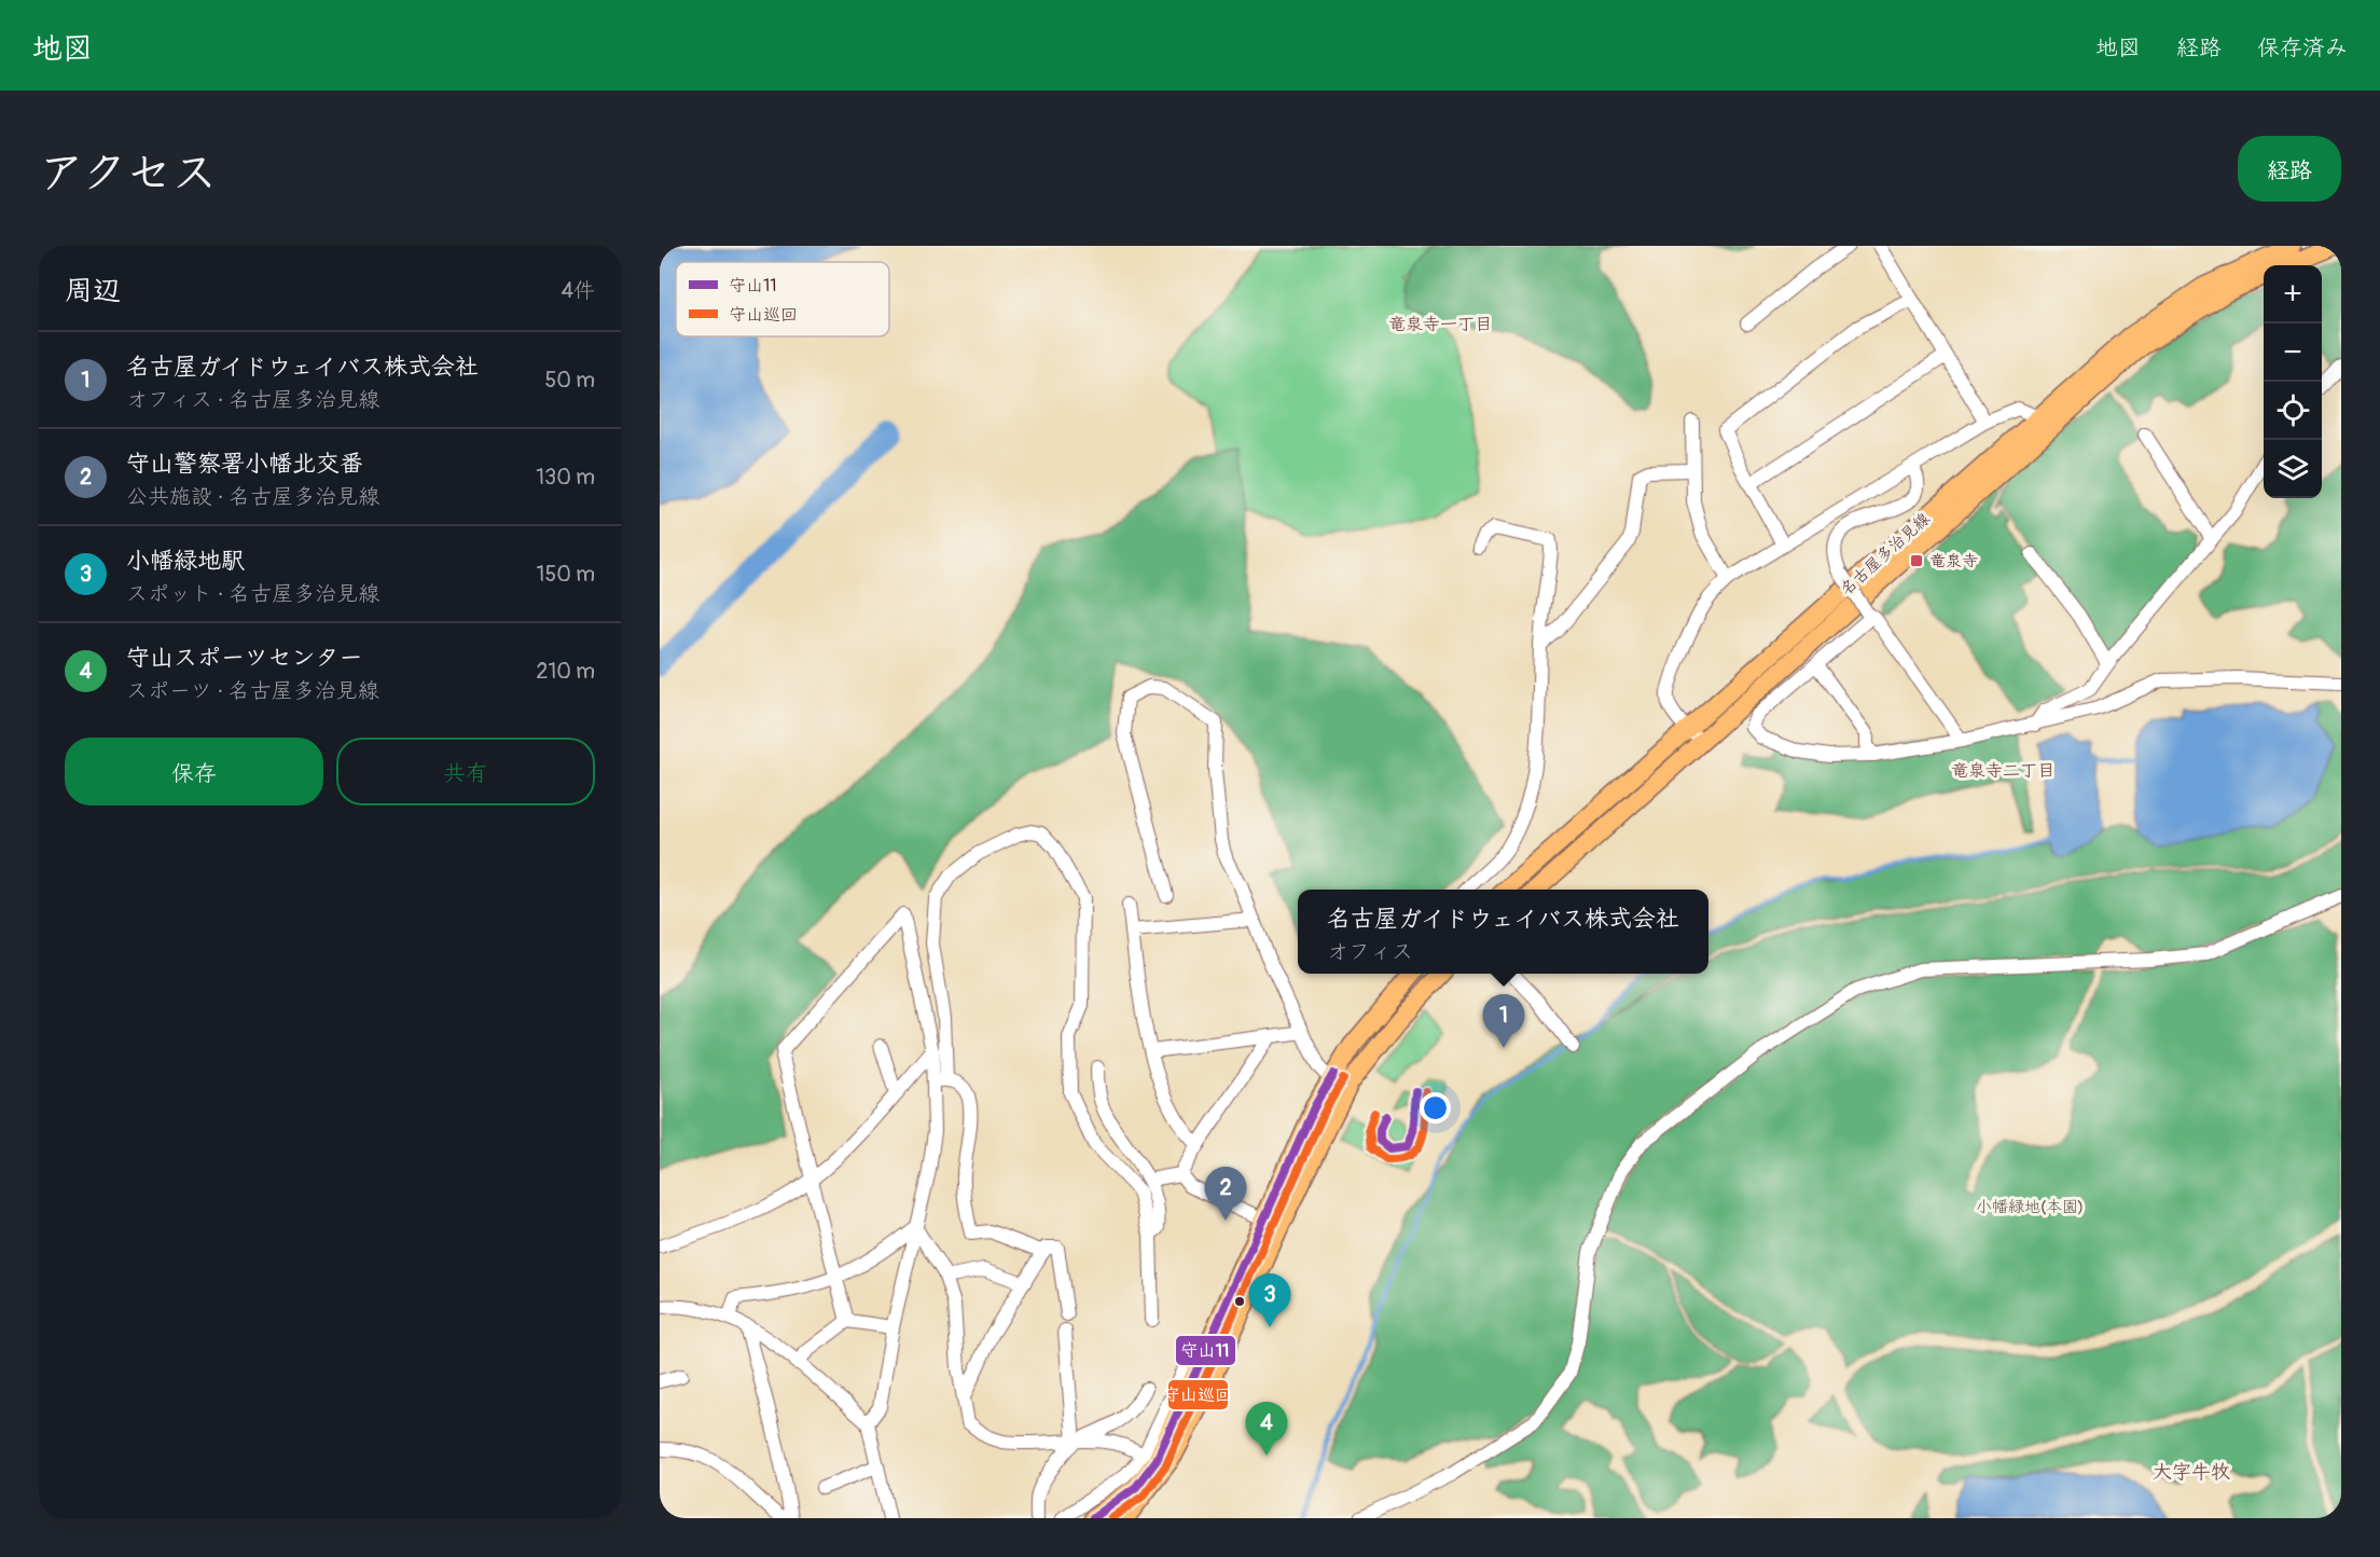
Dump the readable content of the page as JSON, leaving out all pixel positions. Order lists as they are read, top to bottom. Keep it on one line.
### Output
{"streets":{"main road":["名古屋多治見線"]},"districts":["竜泉寺一丁目","竜泉寺二丁目","大字牛牧"],"parks":["小幡緑地(本園)"],"places":{"transit":["竜泉寺"]},"lines":["transit line 守山11","transit line 守山巡回"],"legend":["守山11","守山巡回"],"page":{"header":"地図","nav":["地図","経路","保存済み"],"title":"アクセス","buttons":["経路",["保存","共有"]],"heading":["周辺","4件"],"map_buttons":["+","−"],"list":[{"mark":"1","name":"名古屋ガイドウェイバス株式会社","note":"オフィス · 名古屋多治見線","value":"50 m"},{"mark":"2","name":"守山警察署小幡北交番","note":"公共施設 · 名古屋多治見線","value":"130 m"},{"mark":"3","name":"小幡緑地駅","note":"スポット · 名古屋多治見線","value":"150 m"},{"mark":"4","name":"守山スポーツセンター","note":"スポーツ · 名古屋多治見線","value":"210 m"}],"popup":["名古屋ガイドウェイバス株式会社","オフィス"],"pins":["1","2","3","4"]}}
